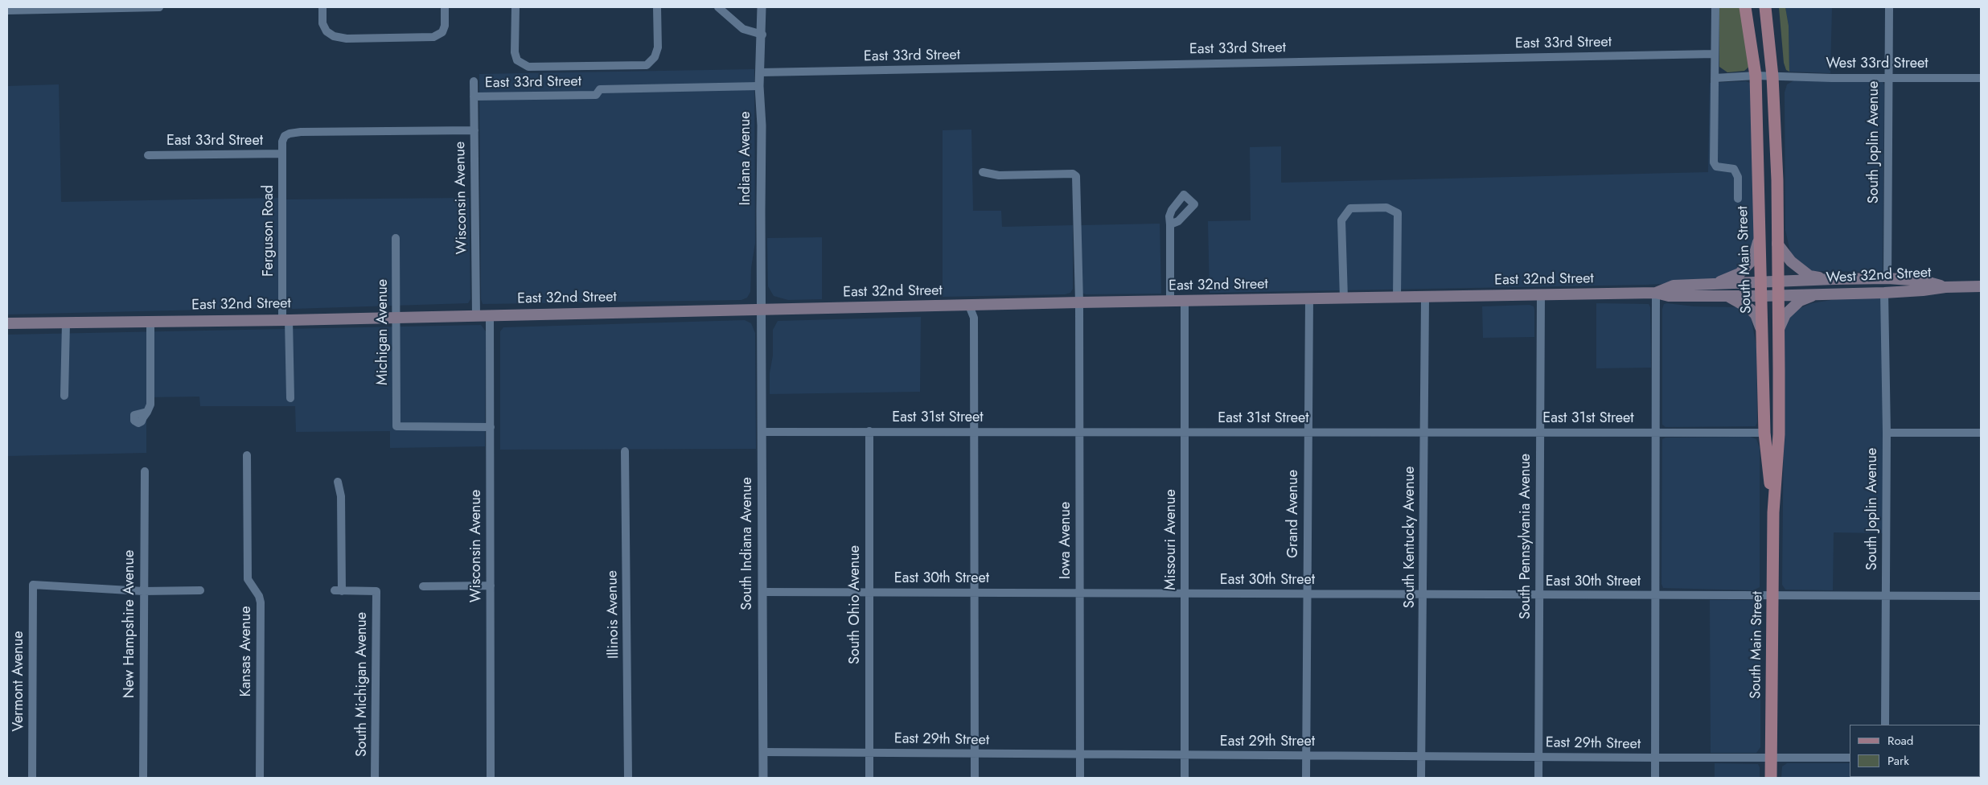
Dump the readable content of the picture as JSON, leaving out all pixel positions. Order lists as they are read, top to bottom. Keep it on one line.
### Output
{"streets":{"main road":["South Main Street","West 32nd Street","East 32nd Street"],"street":["East 33rd Street","West 33rd Street","South Joplin Avenue","Indiana Avenue","Wisconsin Avenue","Ferguson Road","Michigan Avenue","East 31st Street","Grand Avenue","South Pennsylvania Avenue","South Kentucky Avenue","Missouri Avenue","Iowa Avenue","South Indiana Avenue","East 30th Street","South Ohio Avenue","Illinois Avenue","New Hampshire Avenue","Kansas Avenue","Vermont Avenue","South Michigan Avenue","East 29th Street"]},"crossings":[["East 33rd Street","Indiana Avenue"],["East 33rd Street","Wisconsin Avenue"],["East 33rd Street","Ferguson Road"],["West 33rd Street","South Joplin Avenue"],["West 33rd Street","South Main Street"],["South Joplin Avenue","West 32nd Street"],["South Joplin Avenue","East 30th Street"],["Indiana Avenue","East 32nd Street"],["Indiana Avenue","South Indiana Avenue"],["Wisconsin Avenue","East 32nd Street"],["Wisconsin Avenue","Michigan Avenue"],["Ferguson Road","East 32nd Street"],["South Main Street","West 32nd Street"],["South Main Street","East 32nd Street"],["South Main Street","East 31st Street"],["South Main Street","East 30th Street"],["South Main Street","East 29th Street"],["West 32nd Street","East 32nd Street"],["East 32nd Street","Michigan Avenue"],["East 32nd Street","Grand Avenue"],["East 32nd Street","South Pennsylvania Avenue"],["East 32nd Street","South Kentucky Avenue"],["East 32nd Street","Missouri Avenue"],["East 32nd Street","Iowa Avenue"],["East 32nd Street","South Indiana Avenue"],["East 31st Street","Grand Avenue"],["East 31st Street","South Pennsylvania Avenue"],["East 31st Street","South Kentucky Avenue"],["East 31st Street","Missouri Avenue"],["East 31st Street","Iowa Avenue"],["East 31st Street","South Indiana Avenue"],["East 31st Street","South Ohio Avenue"],["Grand Avenue","East 30th Street"],["Grand Avenue","East 29th Street"],["South Pennsylvania Avenue","East 30th Street"],["South Pennsylvania Avenue","East 29th Street"],["South Kentucky Avenue","East 30th Street"],["South Kentucky Avenue","East 29th Street"],["Missouri Avenue","East 30th Street"],["Missouri Avenue","East 29th Street"],["Iowa Avenue","East 30th Street"],["Iowa Avenue","East 29th Street"],["South Indiana Avenue","East 30th Street"],["South Indiana Avenue","East 29th Street"],["East 30th Street","South Ohio Avenue"],["South Ohio Avenue","East 29th Street"],["New Hampshire Avenue","Vermont Avenue"]],"legend":["Road","Park"]}
